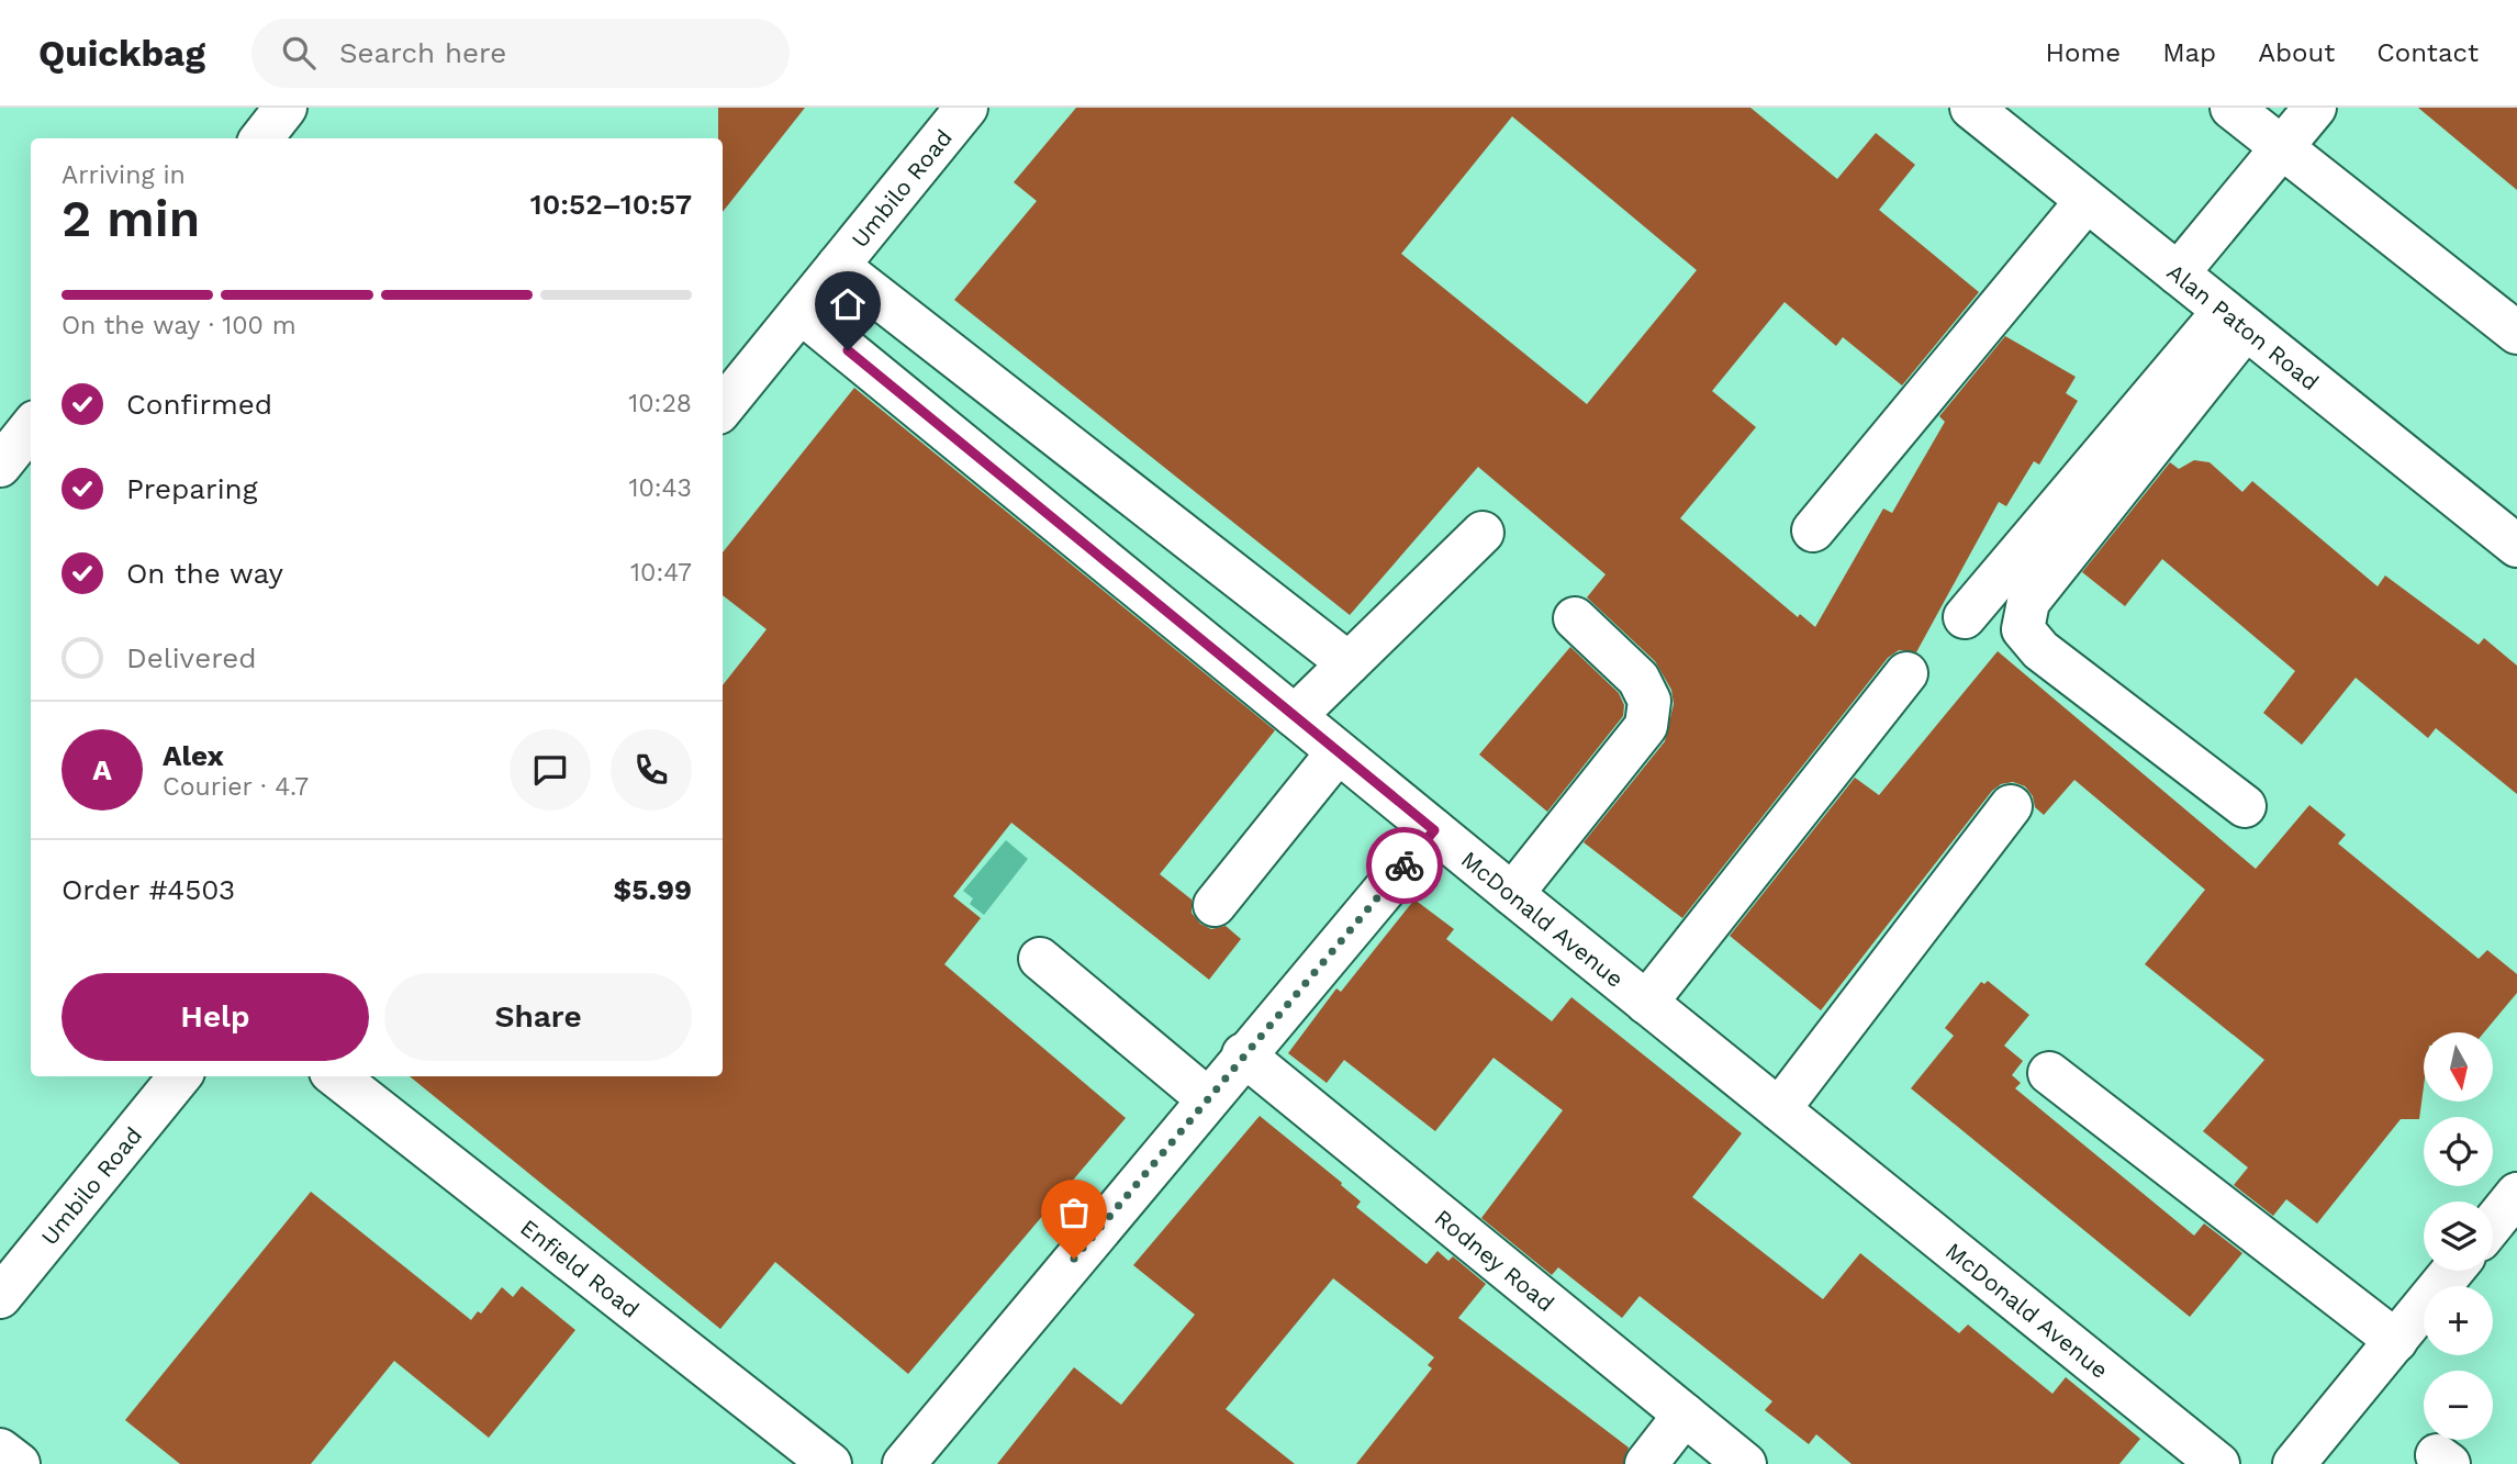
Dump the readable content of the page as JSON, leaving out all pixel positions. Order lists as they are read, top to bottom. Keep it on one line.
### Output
{"streets":{"street":["Umbilo Road","Alan Paton Road","McDonald Avenue","Rodney Road","Enfield Road"]},"crossings":[["Umbilo Road","McDonald Avenue"]],"north":"bottom","page":{"header":"Quickbag","search":"Search here","nav":["Home","Map","About","Contact"],"heading":["2 min","Arriving in","10:52–10:57"],"panel":["Alex","Courier · 4.7","Order #4503","$5.99"],"bar":"On the way · 100 m","list":[["Confirmed","10:28"],["Preparing","10:43"],["On the way","10:47"],"Delivered"],"round":"A","buttons":["Help","Share"],"map_buttons":["+","−"]}}
